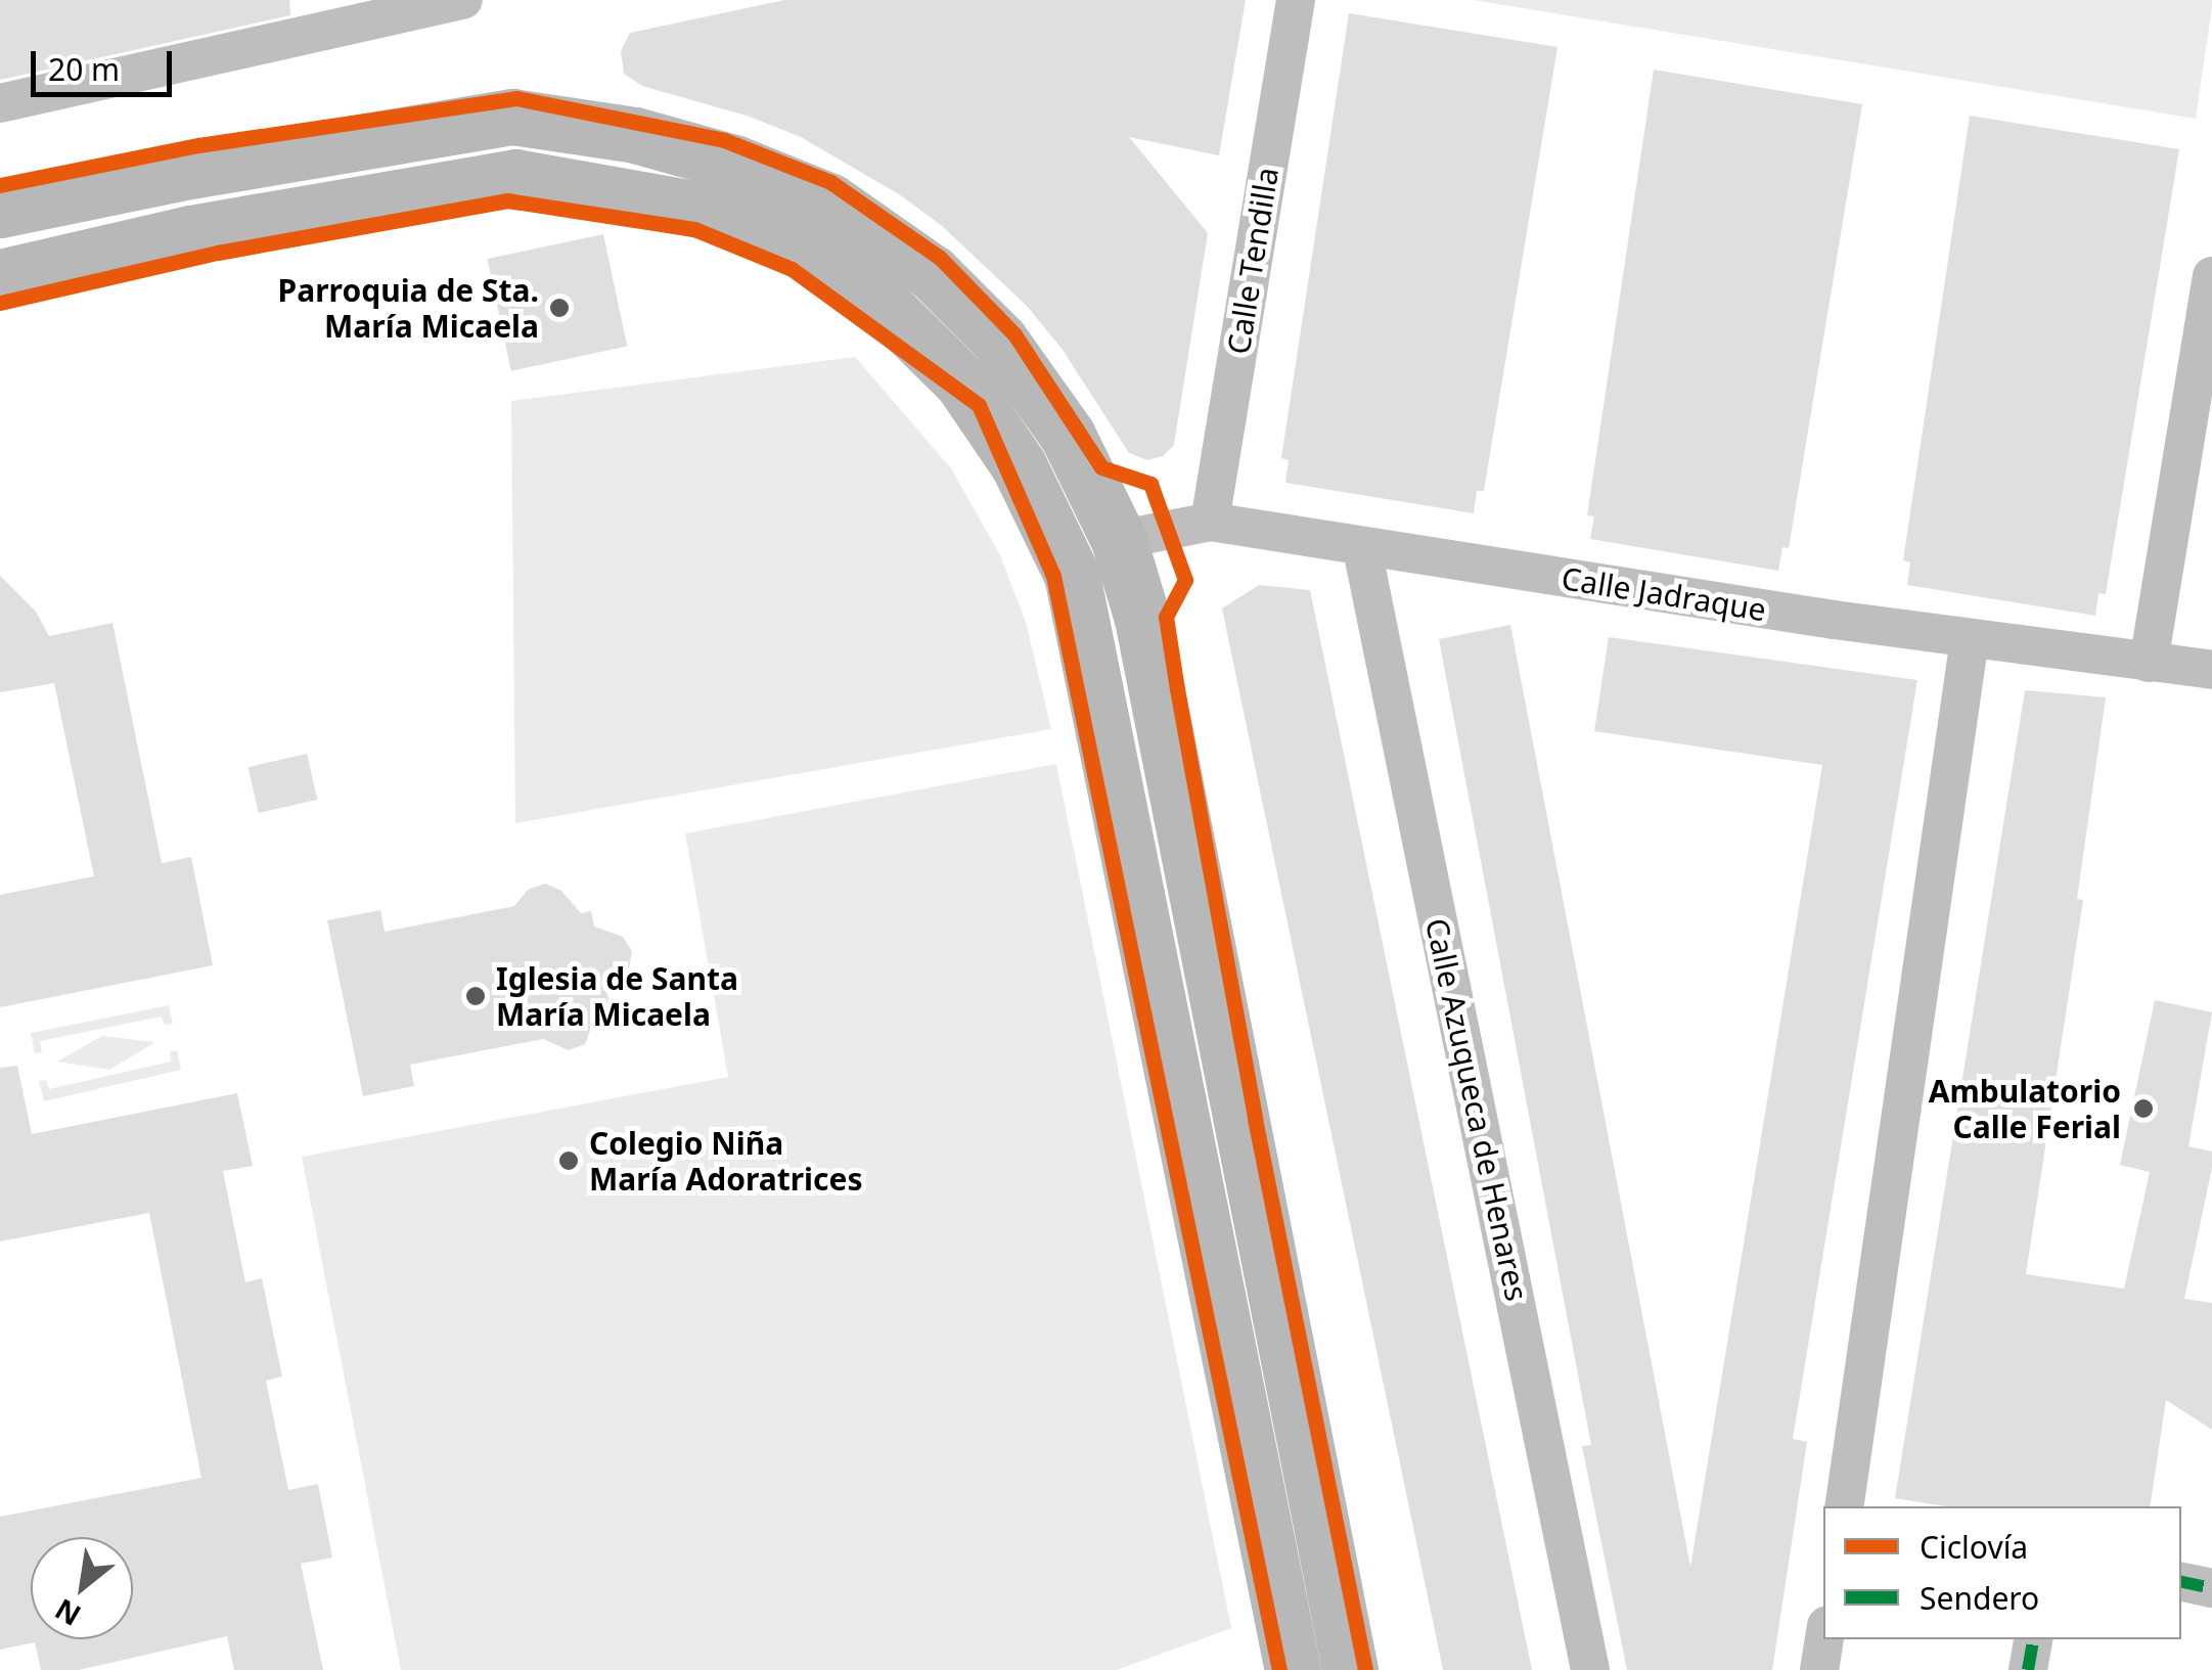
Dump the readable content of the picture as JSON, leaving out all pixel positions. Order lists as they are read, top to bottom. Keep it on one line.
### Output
{"streets":{"street":["Calle Tendilla","Calle Jadraque","Calle Azuqueca de Henares"]},"crossings":[["Calle Tendilla","Calle Jadraque"],["Calle Jadraque","Calle Azuqueca de Henares"]],"places":["Parroquia de Sta. María Micaela","Iglesia de Santa María Micaela","Ambulatorio Calle Ferial","Colegio Niña María Adoratrices"],"legend":["Ciclovía","Sendero"],"scale_bar":"20 m","north":"bottom left"}
